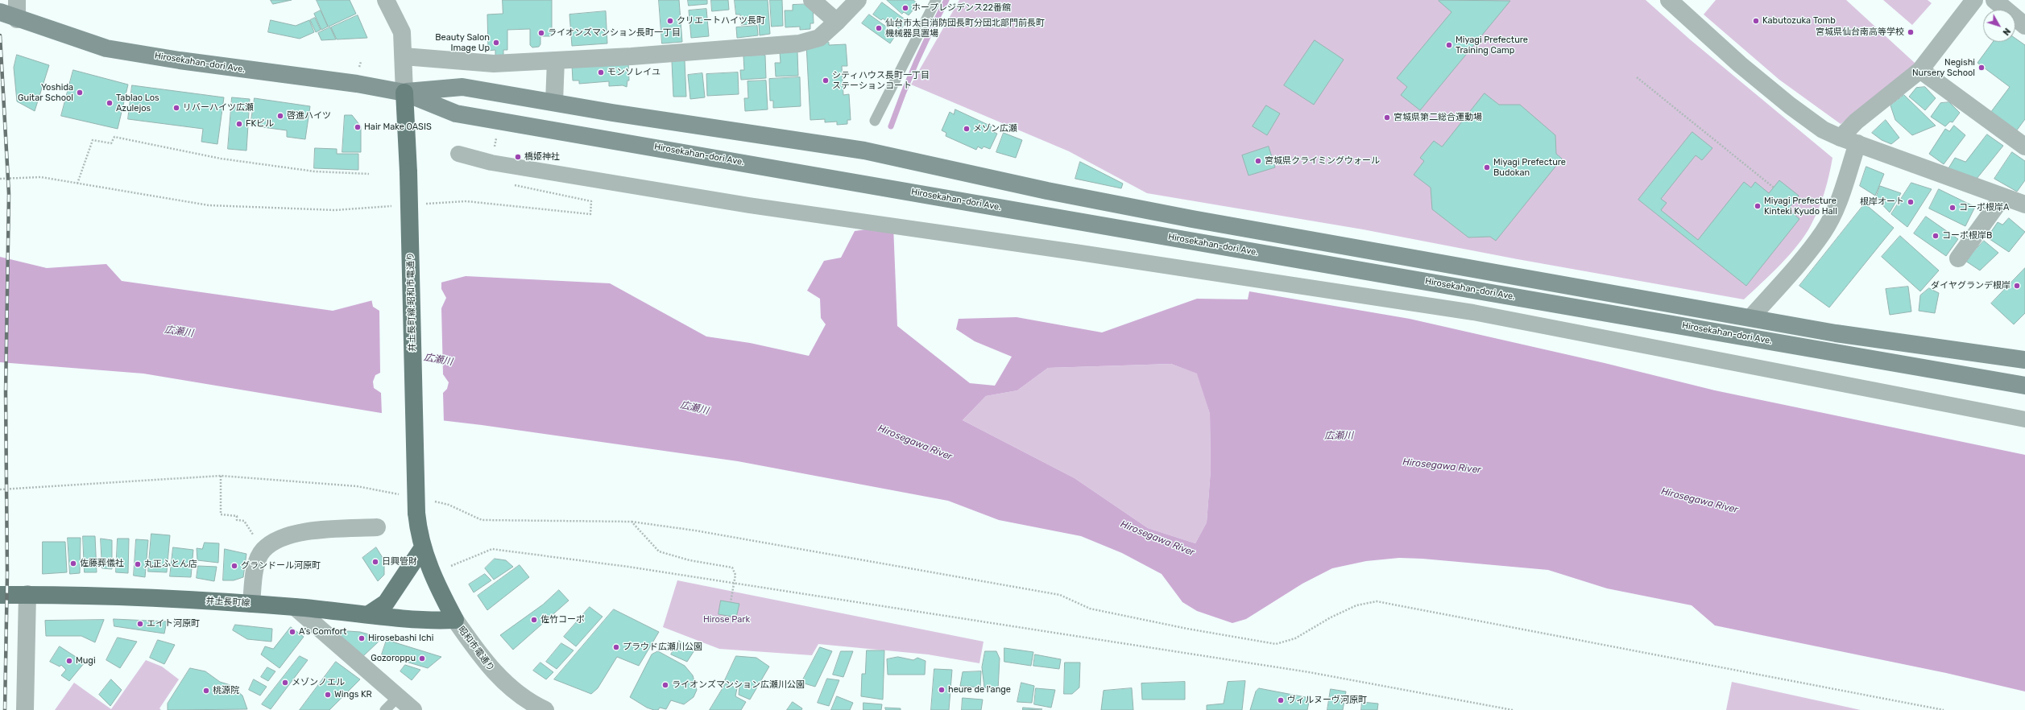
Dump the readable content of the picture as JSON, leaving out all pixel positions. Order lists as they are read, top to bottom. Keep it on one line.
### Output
{"streets":{"main road":["Hirosekahan-dori Ave.","井土長町線;昭和市電通り","井土長町線"],"street":["昭和市電通り"]},"crossings":[["Hirosekahan-dori Ave.","井土長町線;昭和市電通り"],["井土長町線;昭和市電通り","井土長町線"],["井土長町線;昭和市電通り","昭和市電通り"],["井土長町線","昭和市電通り"]],"water":["広瀬川","Hirosegawa River"],"parks":["Hirose Park"],"places":["ホープレジデンス22番館","クリエートハイツ長町","Kabutozuka Tomb","仙台市太白消防団長町分団北部門前長町 機械器具置場","宮城県仙台南高等学校","ライオンズマンション長町一丁目","Beauty Salon Image Up","Miyagi Prefecture Training Camp","Negishi Nursery School","モンソレイユ","シティハウス長町一丁目 ステーションコート","Yoshida Guitar School","Tablao Los Azulejos","リバーハイツ広瀬","啓進ハイツ","宮城県第二総合運動場","FKビル","Hair Make OASIS","メゾン広瀬","橋姫神社","宮城県クライミングウォール","Miyagi Prefecture Budokan","根岸オート","Miyagi Prefecture Kinteki Kyudo Hall","コーポ根岸A","コーポ根岸B","ダイヤグランデ根岸","日興管財","佐藤葬儀社","丸正ふとん店","グランドール河原町","佐竹コーポ","エイト河原町","A's Comfort","Hirosebashi Ichi","プラウド広瀬川公園","Gozoroppu","Mugi","メゾンノエル","ライオンズマンション広瀬川公園","heure de l'ange","桃源院","Wings KR","ヴィルヌーヴ河原町"],"north":"bottom right"}
